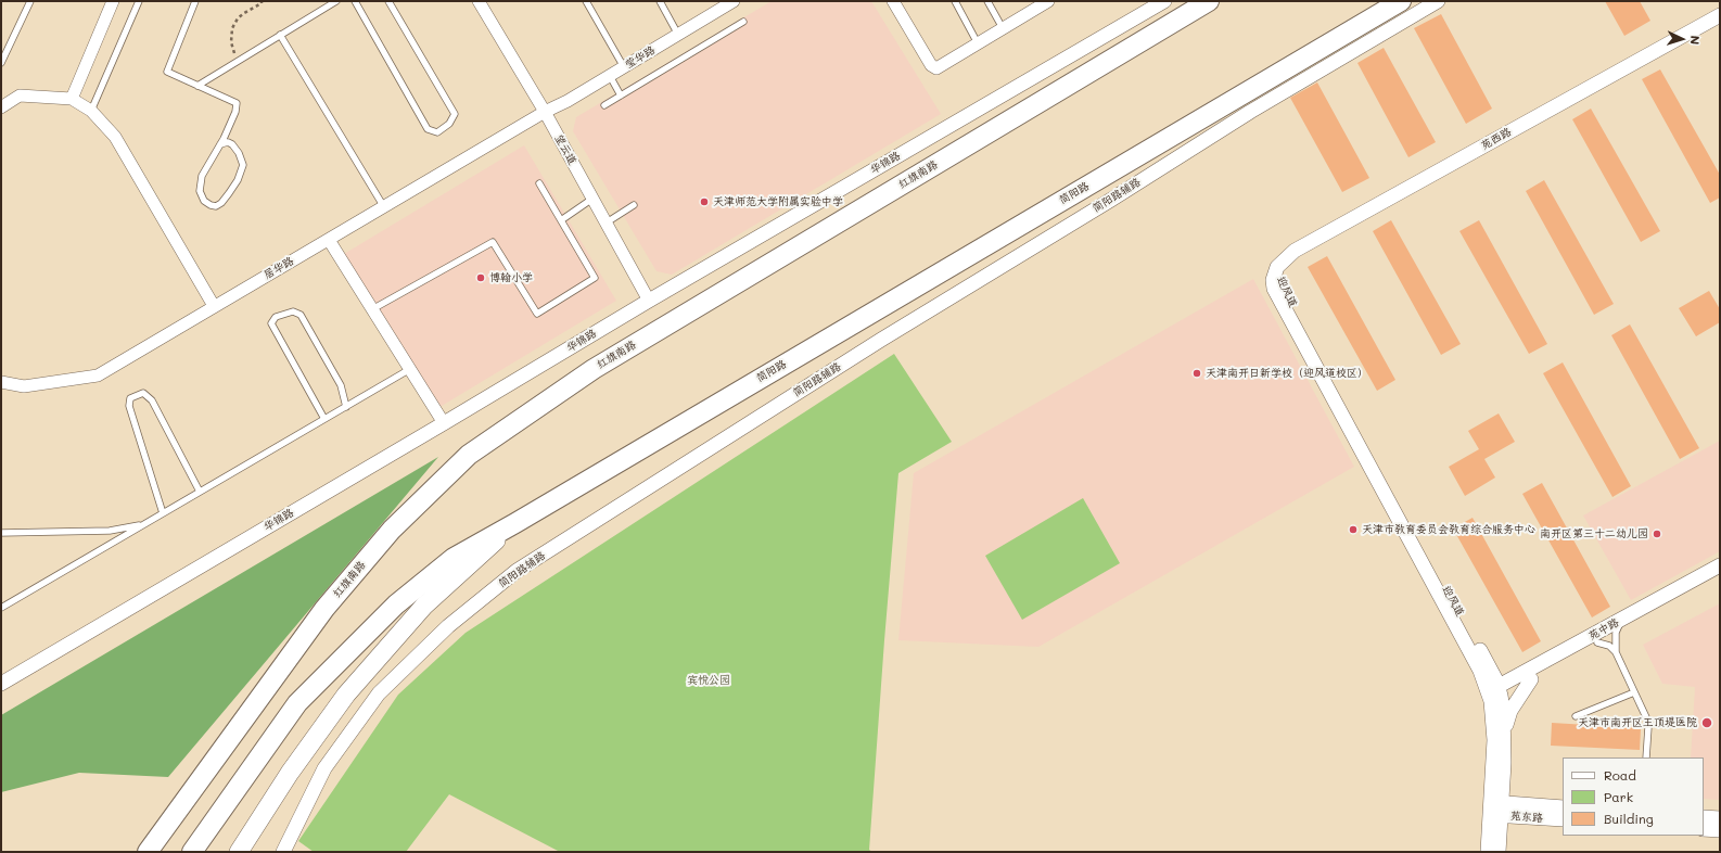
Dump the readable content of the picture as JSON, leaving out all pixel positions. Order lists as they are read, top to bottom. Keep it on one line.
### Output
{"streets":{"highway":["红旗南路","简阳路"],"street":["莹华路","苑西路","望云道","华锦路","简阳路辅路","居华路","迎风道","苑中路","苑东路"]},"crossings":[["莹华路","望云道"],["莹华路","居华路"],["苑西路","迎风道"],["望云道","华锦路"],["望云道","居华路"],["迎风道","苑中路"],["迎风道","苑东路"]],"parks":["宾悦公园"],"places":["天津师范大学附属实验中学","博翰小学","天津南开日新学校（迎风道校区）","天津市教育委员会教育综合服务中心","南开区第三十二幼儿园","天津市南开区王顶堤医院"],"legend":["Road","Park","Building"],"north":"right"}
